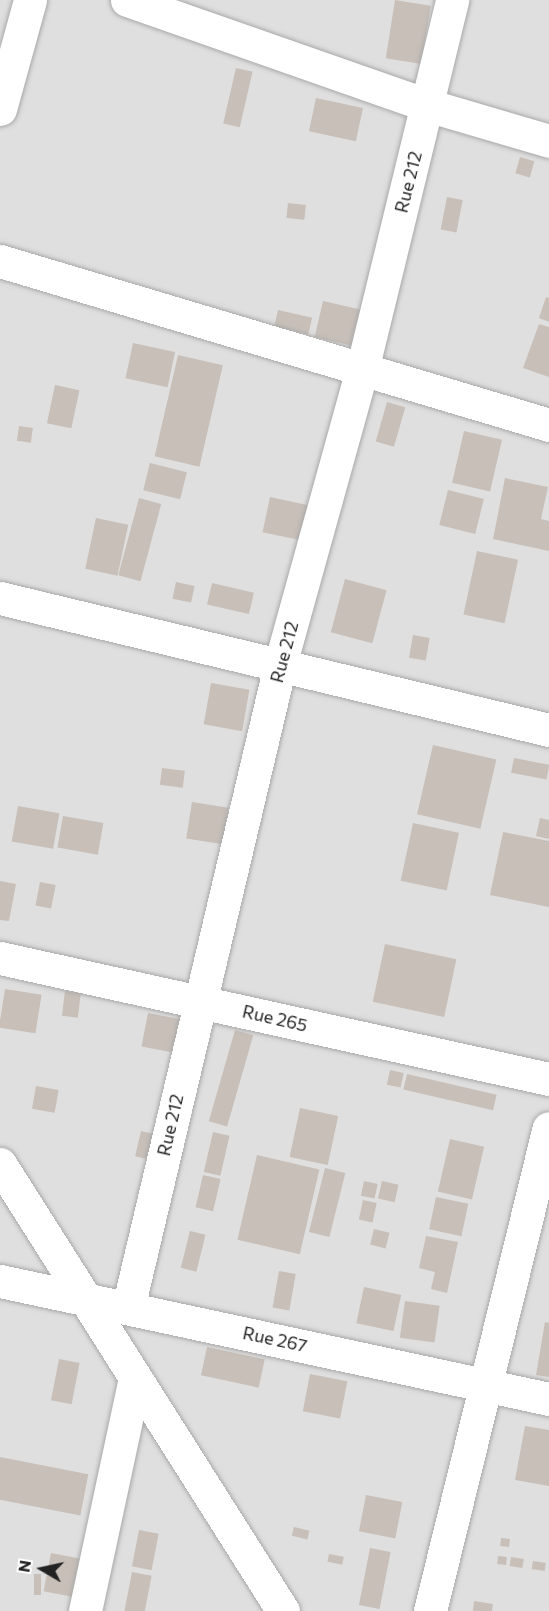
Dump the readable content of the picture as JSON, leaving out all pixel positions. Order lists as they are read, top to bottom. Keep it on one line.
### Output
{"streets":{"street":["Rue 212","Rue 265","Rue 267"]},"crossings":[["Rue 212","Rue 265"],["Rue 212","Rue 267"]],"north":"left"}
